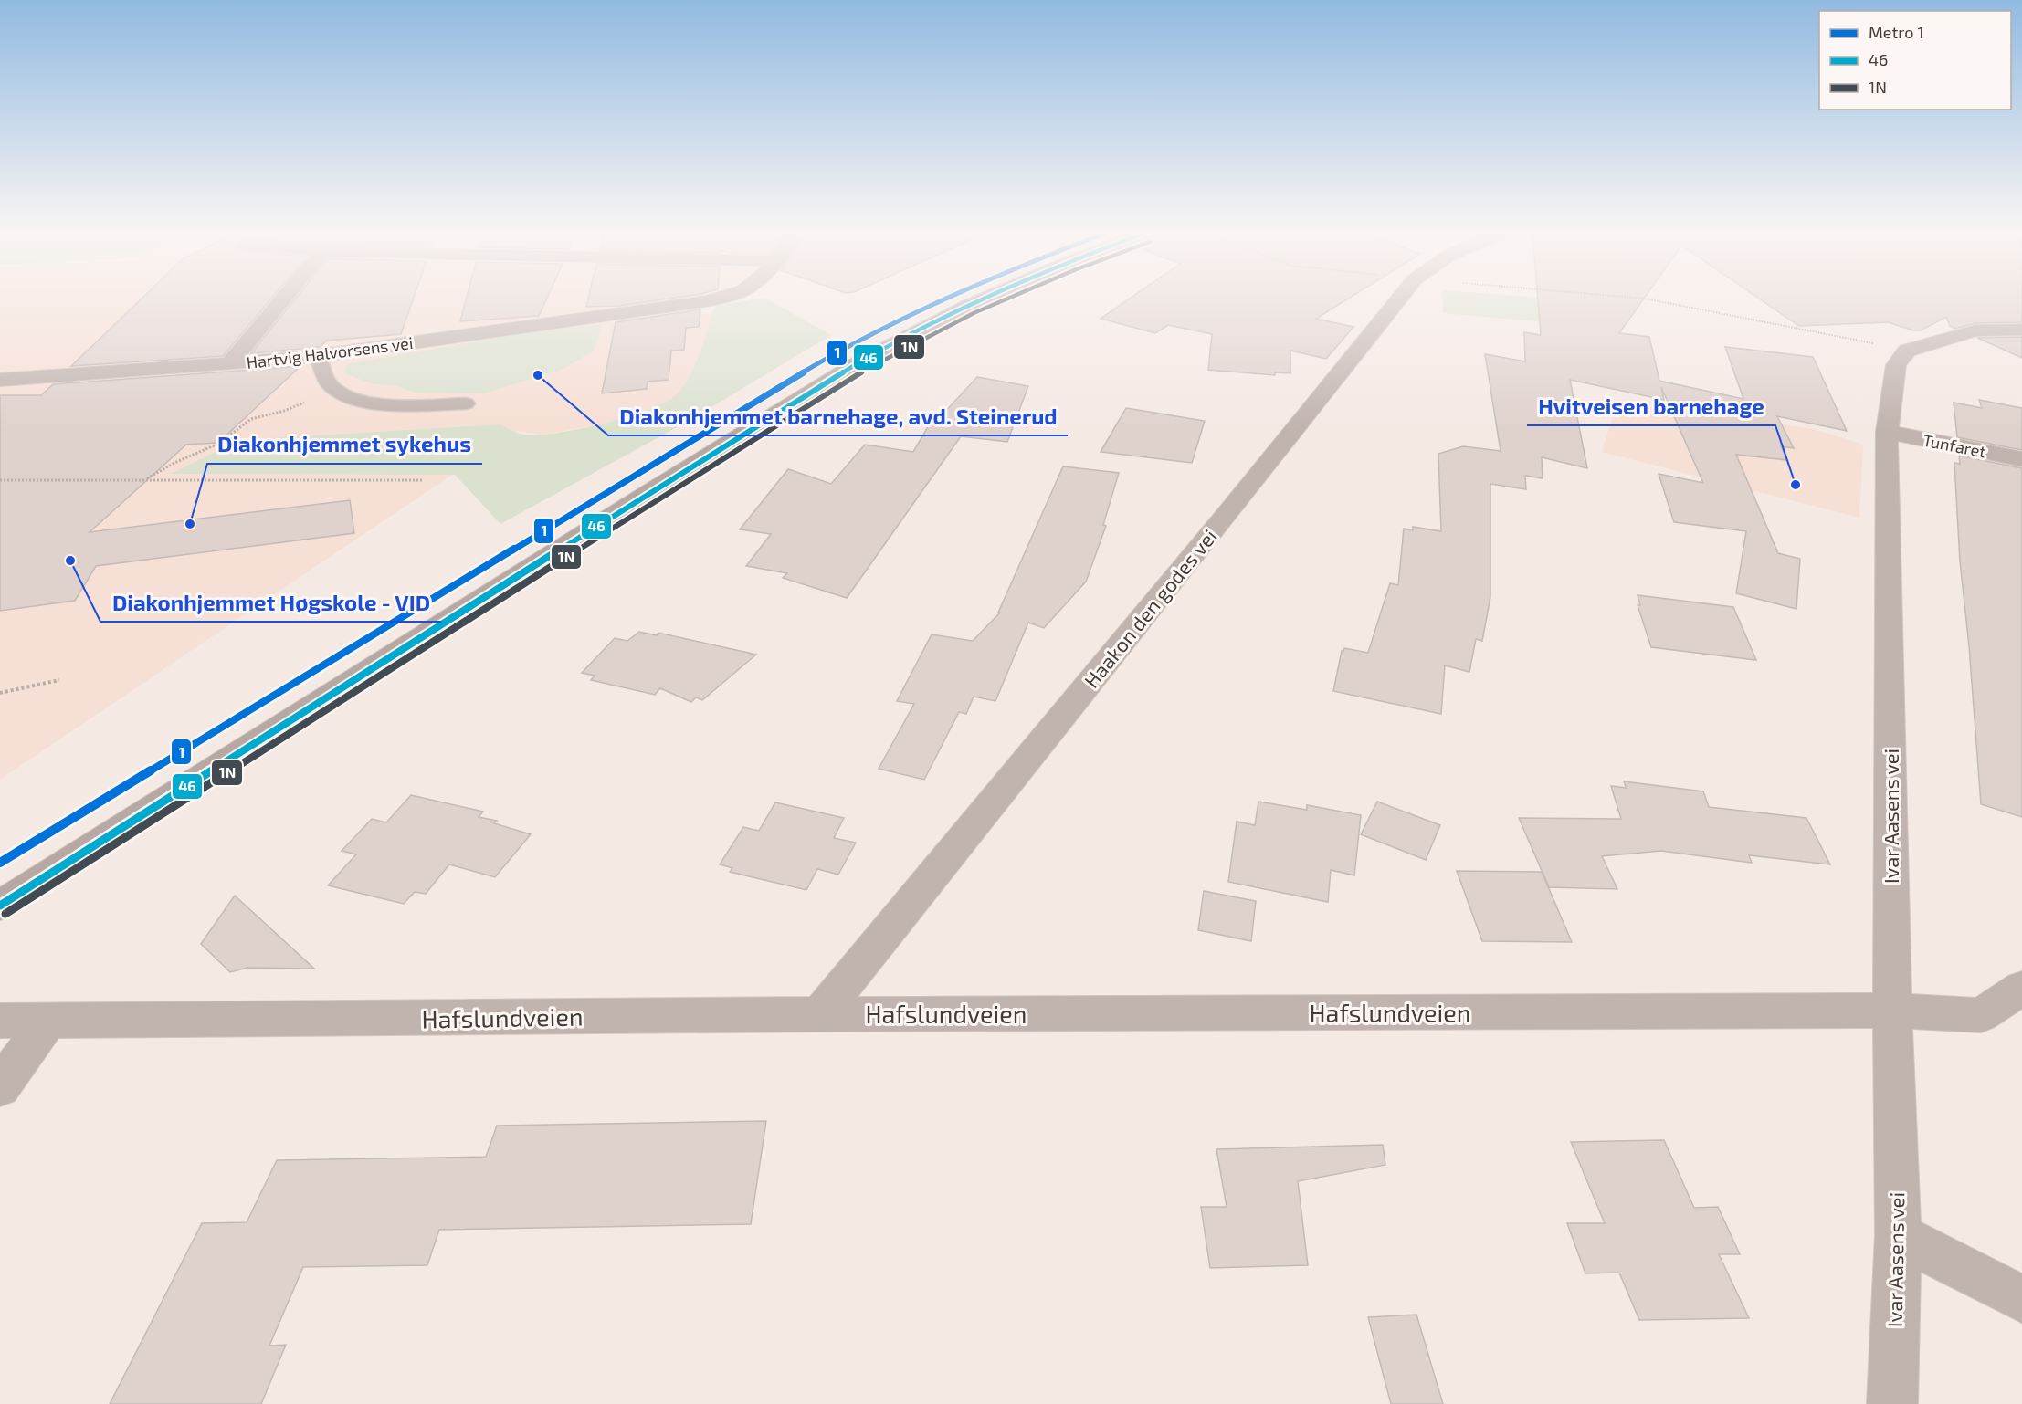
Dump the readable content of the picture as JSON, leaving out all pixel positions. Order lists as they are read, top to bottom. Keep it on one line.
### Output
{"streets":{"street":["Hartvig Halvorsens vei","Tunfaret","Haakon den godes vei","Ivar Aasens vei","Hafslundveien"]},"crossings":[["Tunfaret","Ivar Aasens vei"],["Haakon den godes vei","Hafslundveien"],["Ivar Aasens vei","Hafslundveien"]],"places":["Diakonhjemmet barnehage, avd. Steinerud","Hvitveisen barnehage","Diakonhjemmet sykehus","Diakonhjemmet Høgskole - VID"],"lines":["metro line 1","transit line 46","transit line 1N"],"legend":["Metro 1","46","1N"]}
